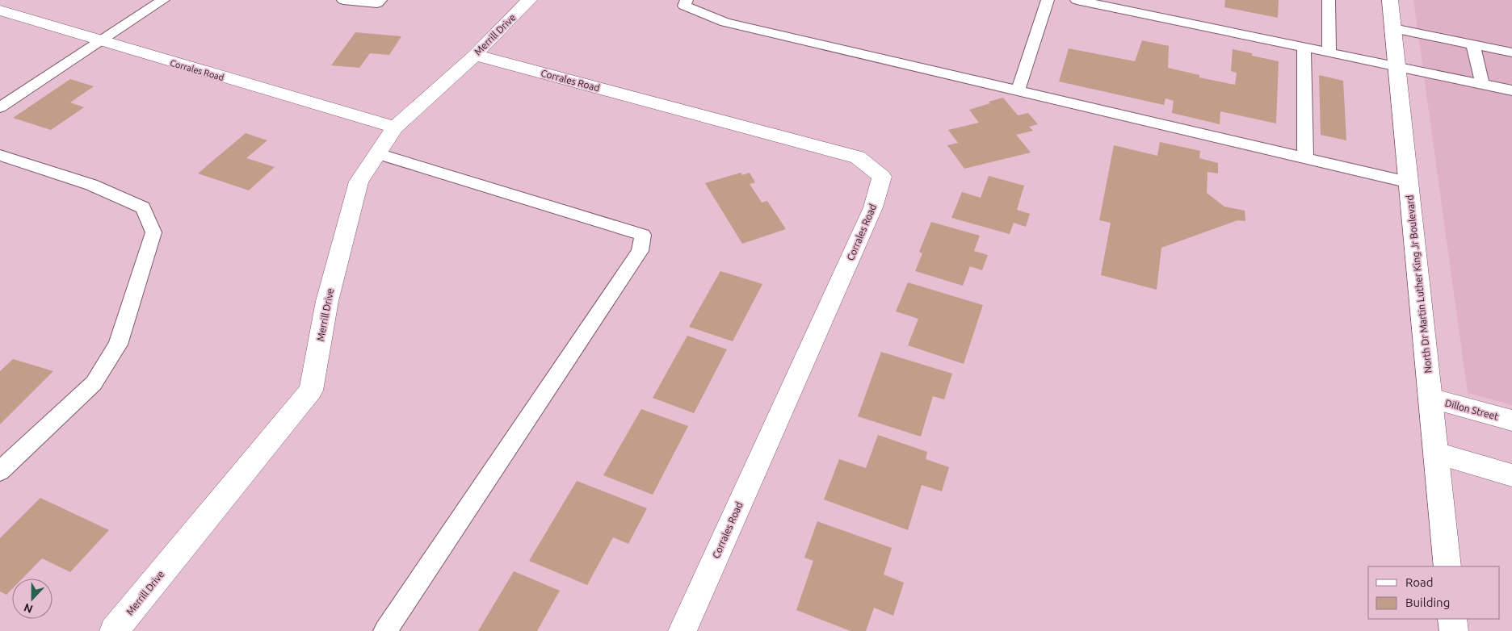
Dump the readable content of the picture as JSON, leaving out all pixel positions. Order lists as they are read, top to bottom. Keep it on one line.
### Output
{"streets":{"street":["Merrill Drive","Corrales Road","North Dr Martin Luther King Jr Boulevard","Dillon Street"]},"crossings":[["Merrill Drive","Corrales Road"],["North Dr Martin Luther King Jr Boulevard","Dillon Street"]],"legend":["Road","Building"],"north":"bottom"}
